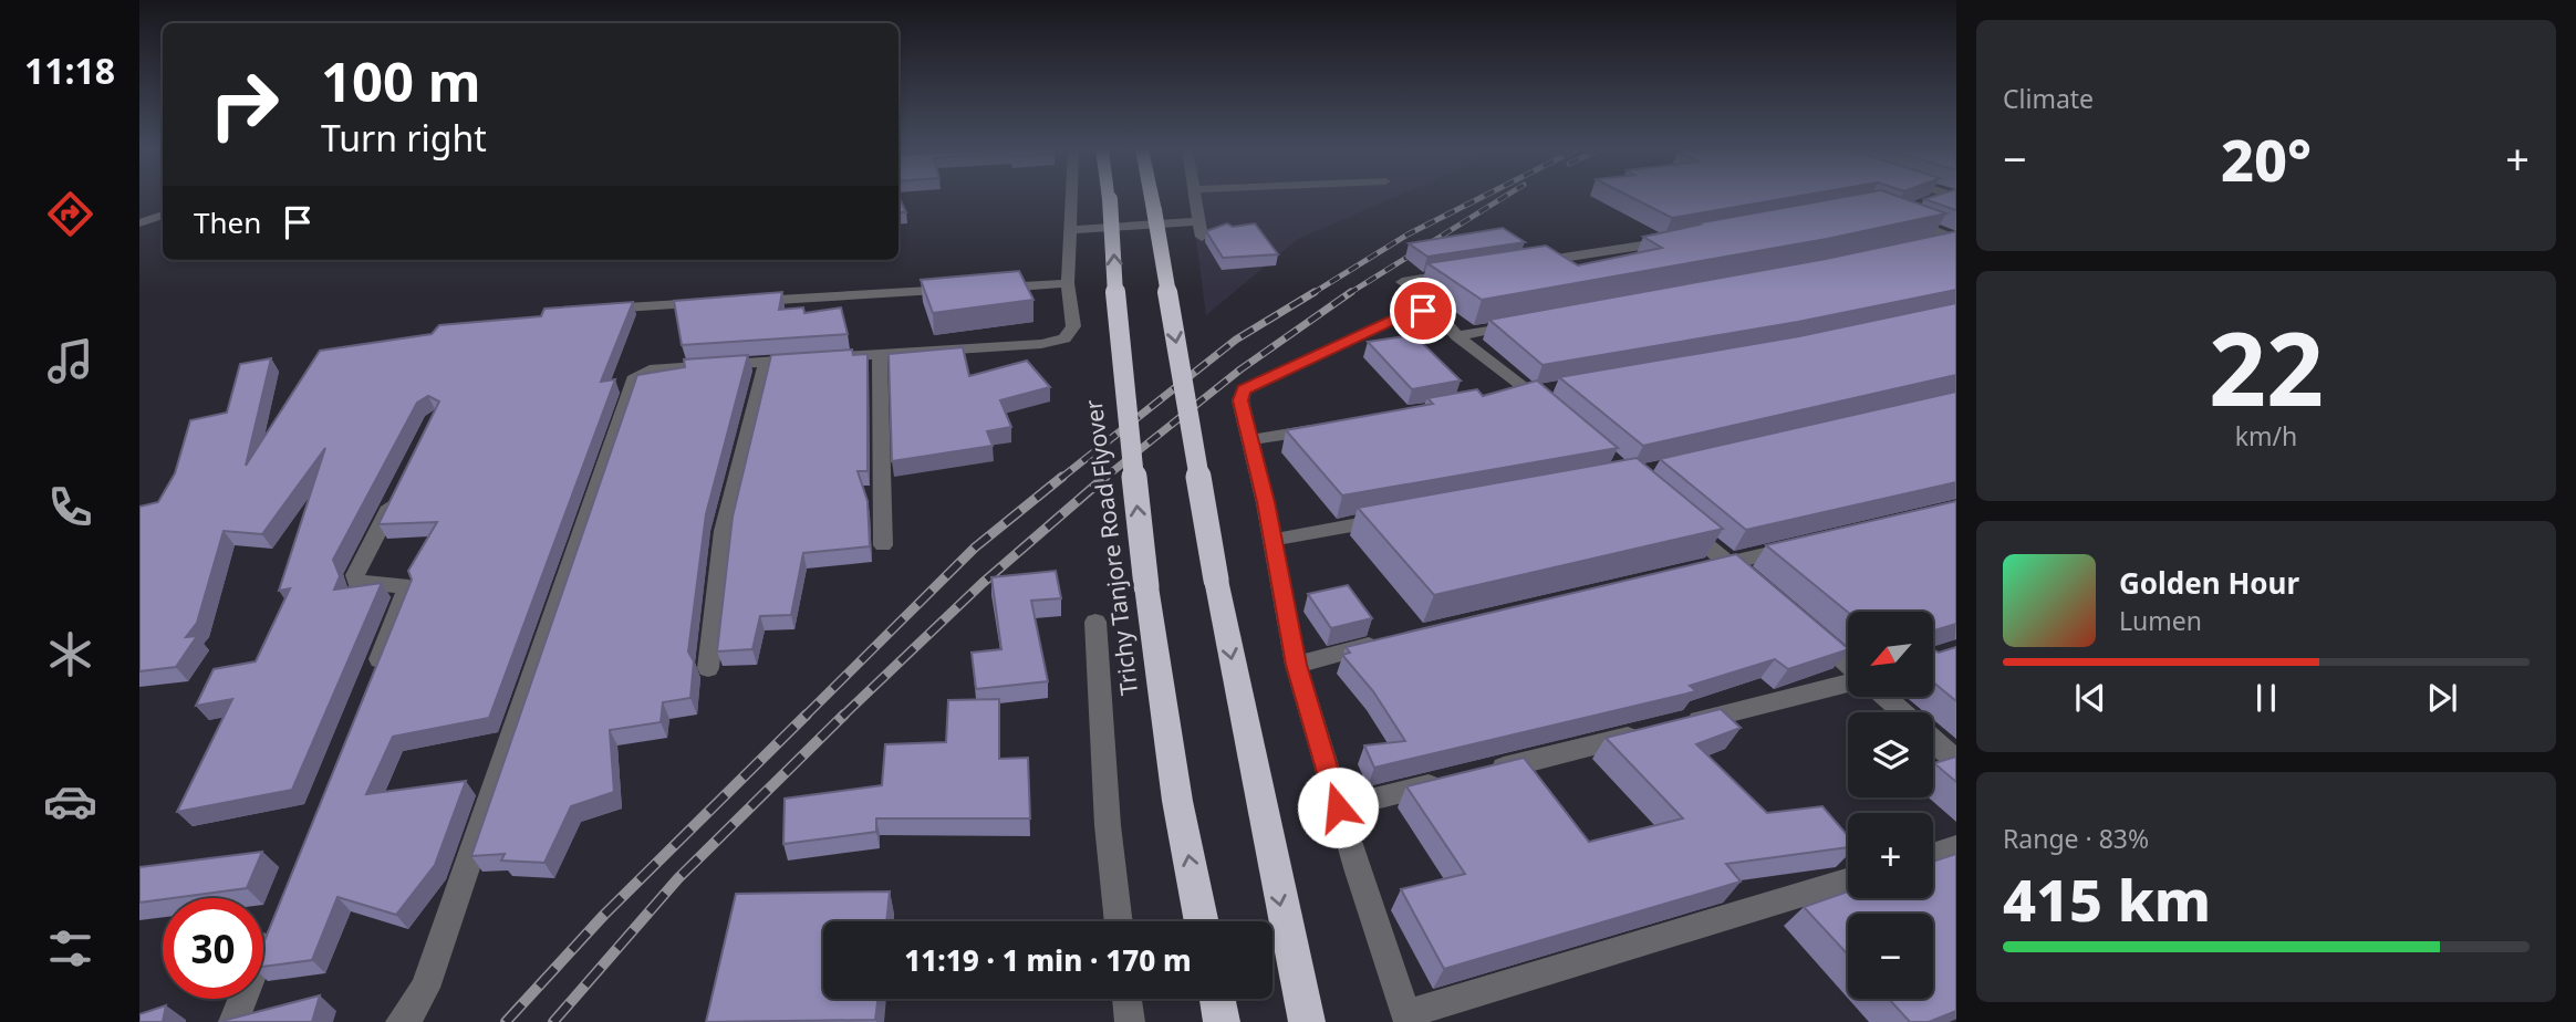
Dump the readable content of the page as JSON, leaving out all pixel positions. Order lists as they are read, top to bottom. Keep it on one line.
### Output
{"streets":{"highway":["Trichy Tanjore Road Flyover"]},"north":"bottom left","page":{"tabs":"11:18","tile":["Climate",["22","km/h"],["Range · 83%","415 km"]],"turn":["100 m","Turn right"],"heat":["−","20°","+"],"then":"Then","song":["Golden Hour","Lumen"],"map_buttons":["+","−"],"limit":"30","trip":"11:19 · 1 min · 170 m"}}
